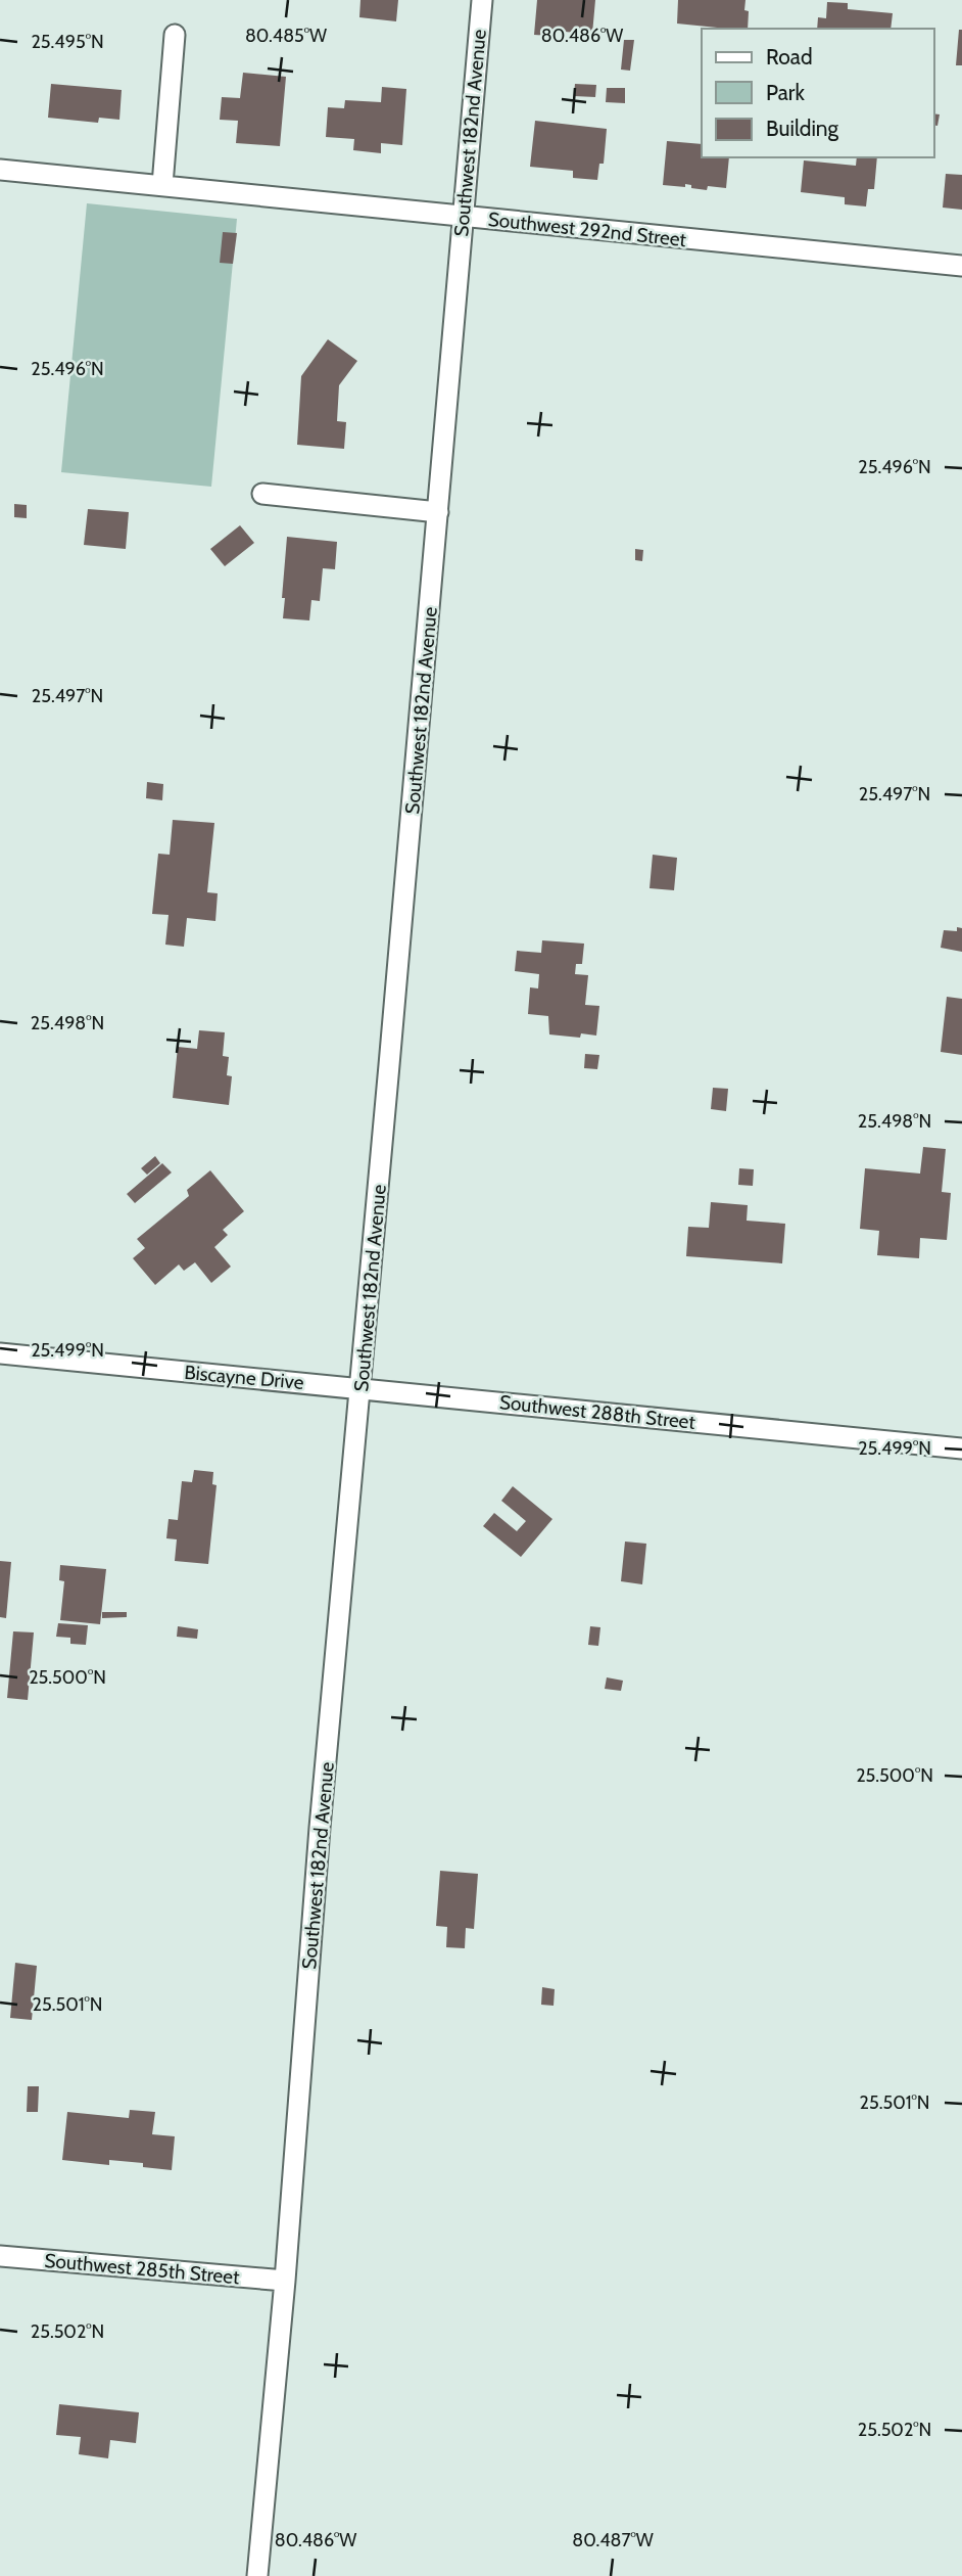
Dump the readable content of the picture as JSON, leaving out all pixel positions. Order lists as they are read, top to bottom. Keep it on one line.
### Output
{"streets":{"street":["Southwest 182nd Avenue","Southwest 292nd Street","Biscayne Drive","Southwest 288th Street","Southwest 285th Street"]},"crossings":[["Southwest 182nd Avenue","Southwest 292nd Street"],["Southwest 182nd Avenue","Biscayne Drive"],["Southwest 182nd Avenue","Southwest 288th Street"],["Southwest 182nd Avenue","Southwest 285th Street"],["Biscayne Drive","Southwest 288th Street"]],"legend":["Road","Park","Building"],"coordinates":["80.485°W","80.486°W","25.495°N","25.496°N","25.497°N","25.498°N","25.499°N","25.500°N","25.501°N","25.502°N","80.487°W"]}
